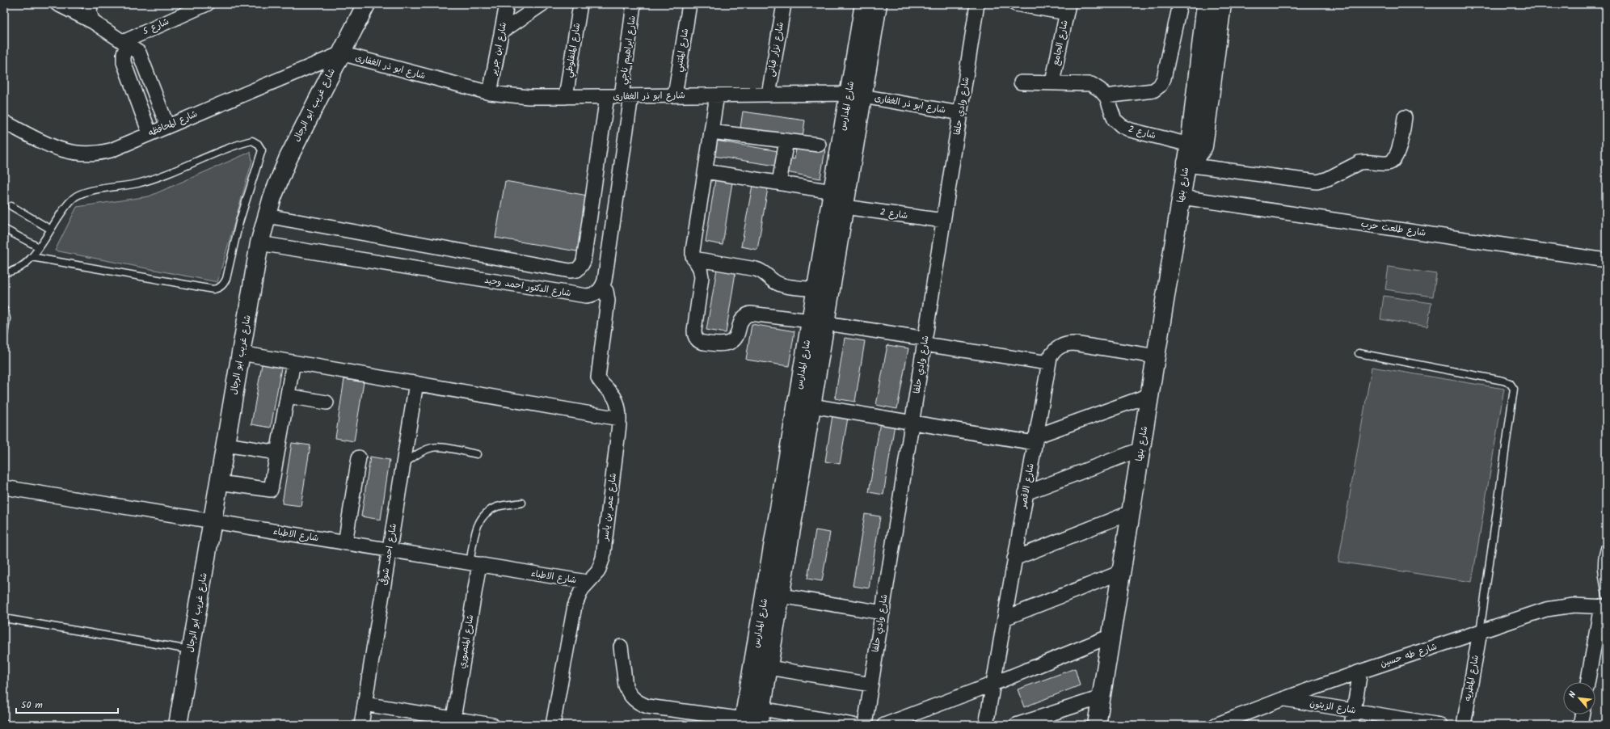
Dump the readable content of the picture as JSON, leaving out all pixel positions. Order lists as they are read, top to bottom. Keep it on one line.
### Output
{"streets":{"main road":["شارع غريب ابو الرجال","شارع المدارس","شارع بنها"],"street":["شارع 5","شارع الجامع","شارع ابن جرير","شارع نزار قبانى","شارع المنفلوطي","شارع ابراهيم ناجي","شارع المتنبي","شارع ابو ذر الغفارى","شارع وادي حلفا","شارع المحافظه","شارع 2","شارع طلعت حرب","شارع الدكتور احمد وحيد","شارع الاقصر","شارع عمر بن ياسر","شارع الاطباء","شارع احمد شوقى","شارع المنصوري","شارع طه حسين","شارع المطريه","شارع الزيتون"]},"crossings":[["شارع الجامع","شارع 2"],["شارع ابن جرير","شارع ابو ذر الغفارى"],["شارع نزار قبانى","شارع ابو ذر الغفارى"],["شارع المنفلوطي","شارع ابو ذر الغفارى"],["شارع ابراهيم ناجي","شارع ابو ذر الغفارى"],["شارع المتنبي","شارع ابو ذر الغفارى"],["شارع ابو ذر الغفارى","شارع غريب ابو الرجال"],["شارع ابو ذر الغفارى","شارع المدارس"],["شارع ابو ذر الغفارى","شارع وادي حلفا"],["شارع ابو ذر الغفارى","شارع المحافظه"],["شارع غريب ابو الرجال","شارع المحافظه"],["شارع غريب ابو الرجال","شارع الدكتور احمد وحيد"],["شارع غريب ابو الرجال","شارع الاطباء"],["شارع المدارس","شارع 2"],["شارع وادي حلفا","شارع 2"],["شارع 2","شارع بنها"],["شارع بنها","شارع طلعت حرب"],["شارع بنها","شارع الاقصر"],["شارع الدكتور احمد وحيد","شارع عمر بن ياسر"],["شارع عمر بن ياسر","شارع الاطباء"],["شارع الاطباء","شارع احمد شوقى"],["شارع الاطباء","شارع المنصوري"],["شارع طه حسين","شارع المطريه"],["شارع طه حسين","شارع الزيتون"]],"scale_bar":"50 m","north":"top left"}
